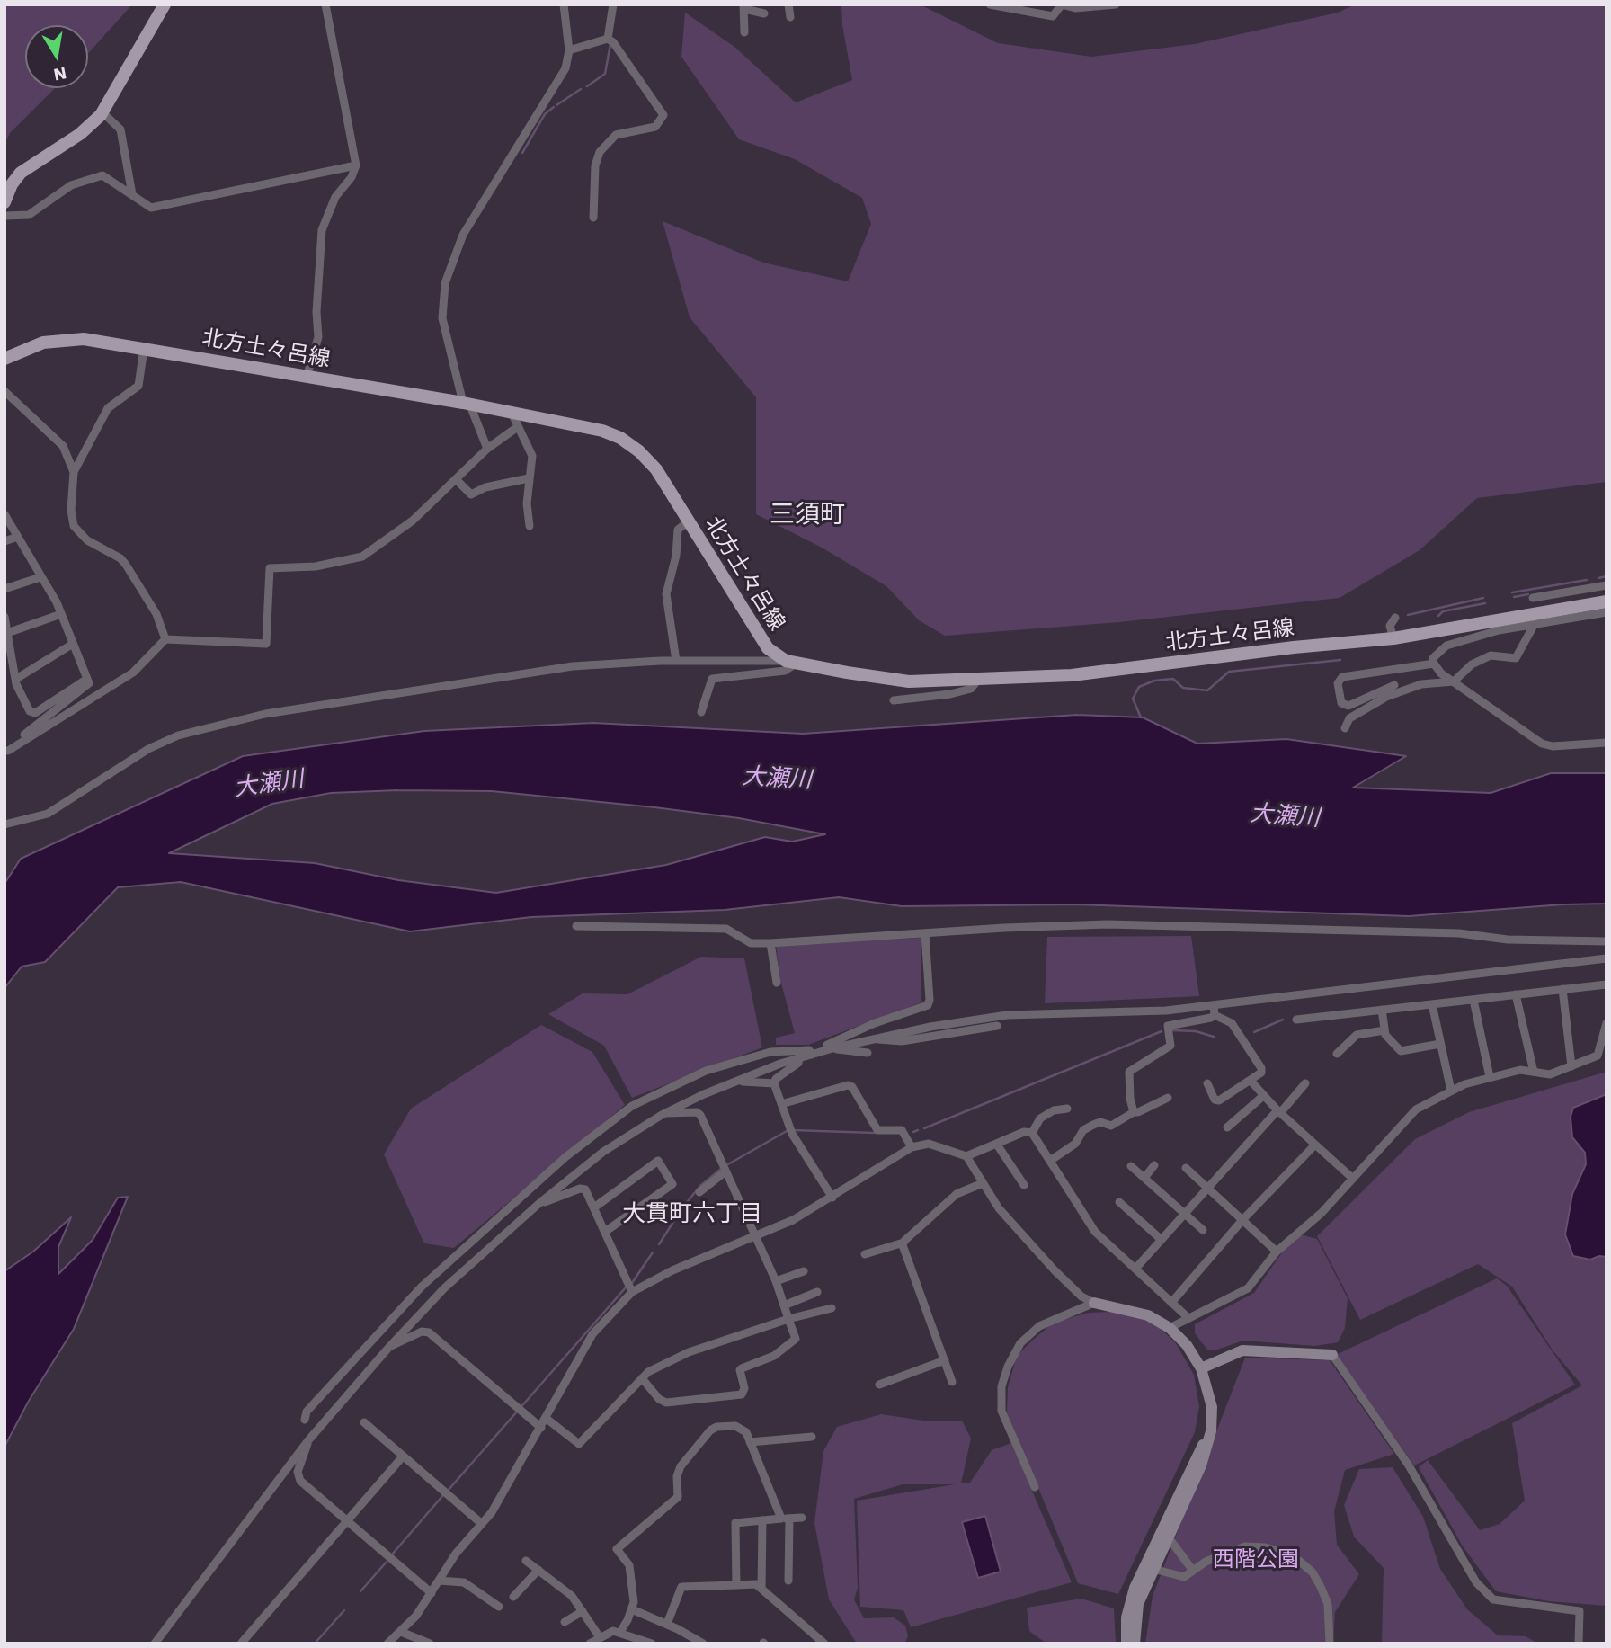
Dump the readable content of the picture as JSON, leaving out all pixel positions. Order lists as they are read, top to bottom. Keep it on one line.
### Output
{"streets":{"main road":["北方土々呂線"]},"districts":["三須町","大貫町六丁目"],"water":["大瀬川"],"parks":["西階公園"],"north":"bottom"}
